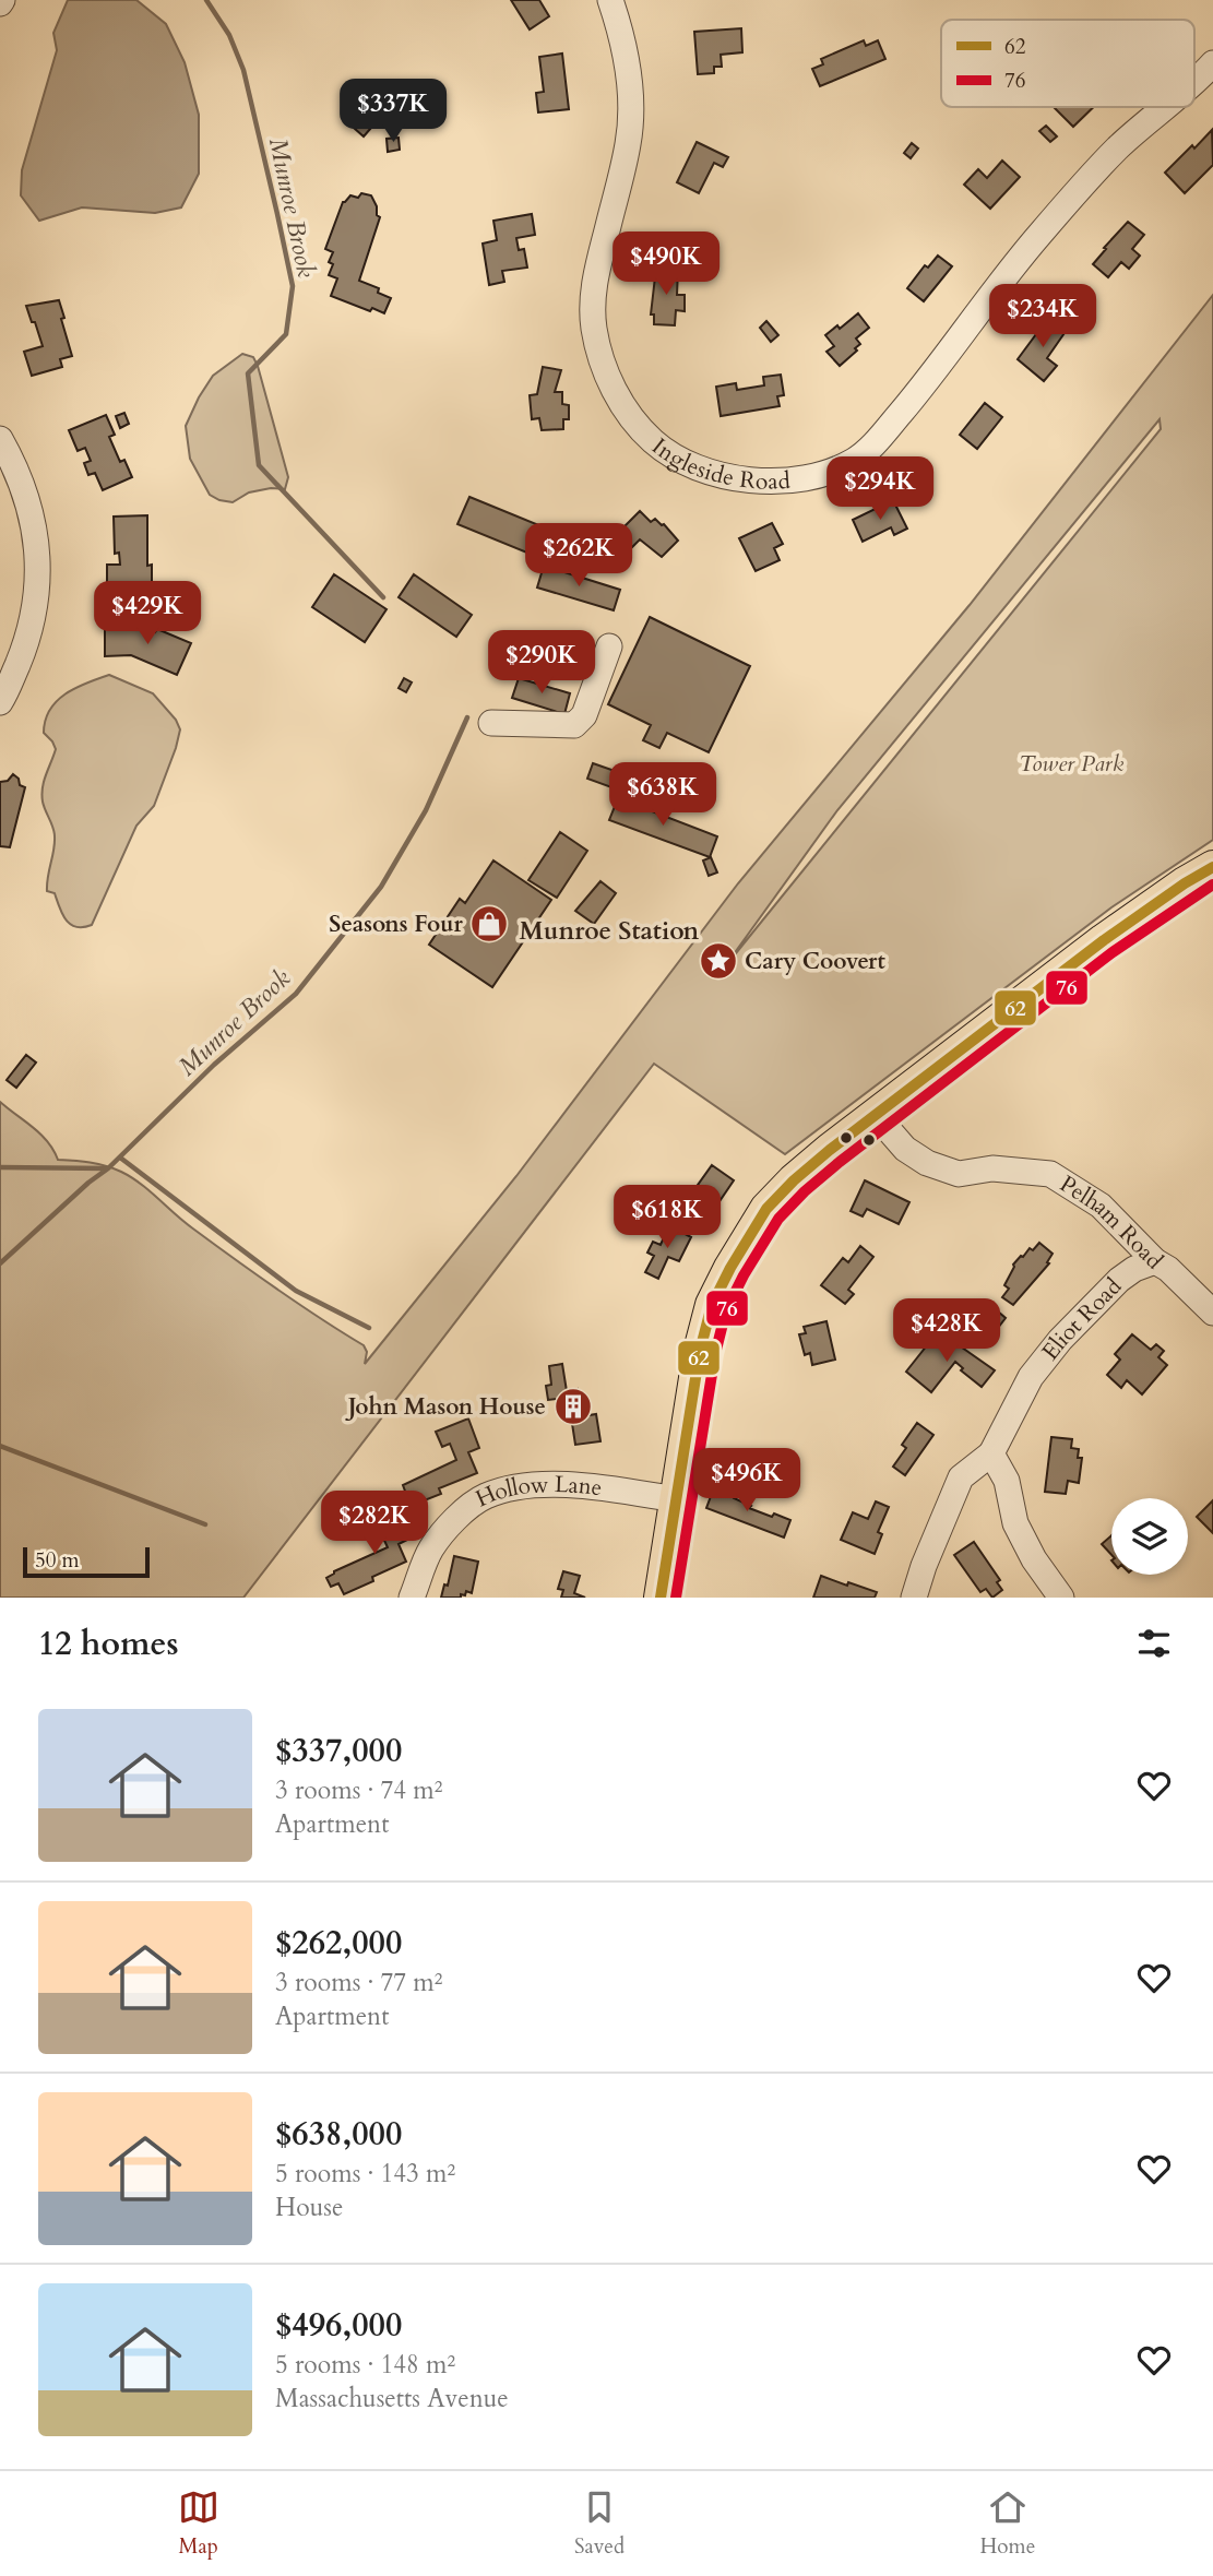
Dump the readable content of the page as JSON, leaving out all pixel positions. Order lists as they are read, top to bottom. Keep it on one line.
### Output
{"streets":{"street":["Ingleside Road","Pelham Road","Eliot Road","Hollow Lane"]},"crossings":[["Pelham Road","Eliot Road"]],"districts":["Munroe Station"],"water":["Munroe Brook"],"parks":["Tower Park"],"places":{"shop":["Seasons Four"],"place":["Cary Coovert"],"building":["John Mason House"]},"lines":["transit line 62","transit line 76"],"legend":["62","76"],"scale_bar":"50 m","page":{"price":["$337K","$490K","$234K","$294K","$262K","$429K","$290K","$638K","$618K","$428K","$496K","$282K"],"scale":"50 m","heading":"12 homes","list":[{"name":"$337,000","note":"3 rooms · 74 m² · Apartment"},{"name":"$262,000","note":"3 rooms · 77 m² · Apartment"},{"name":"$638,000","note":"5 rooms · 143 m² · House"},{"name":"$496,000","note":"5 rooms · 148 m² · Massachusetts Avenue"}],"tabs":["Map","Saved","Home"]}}
